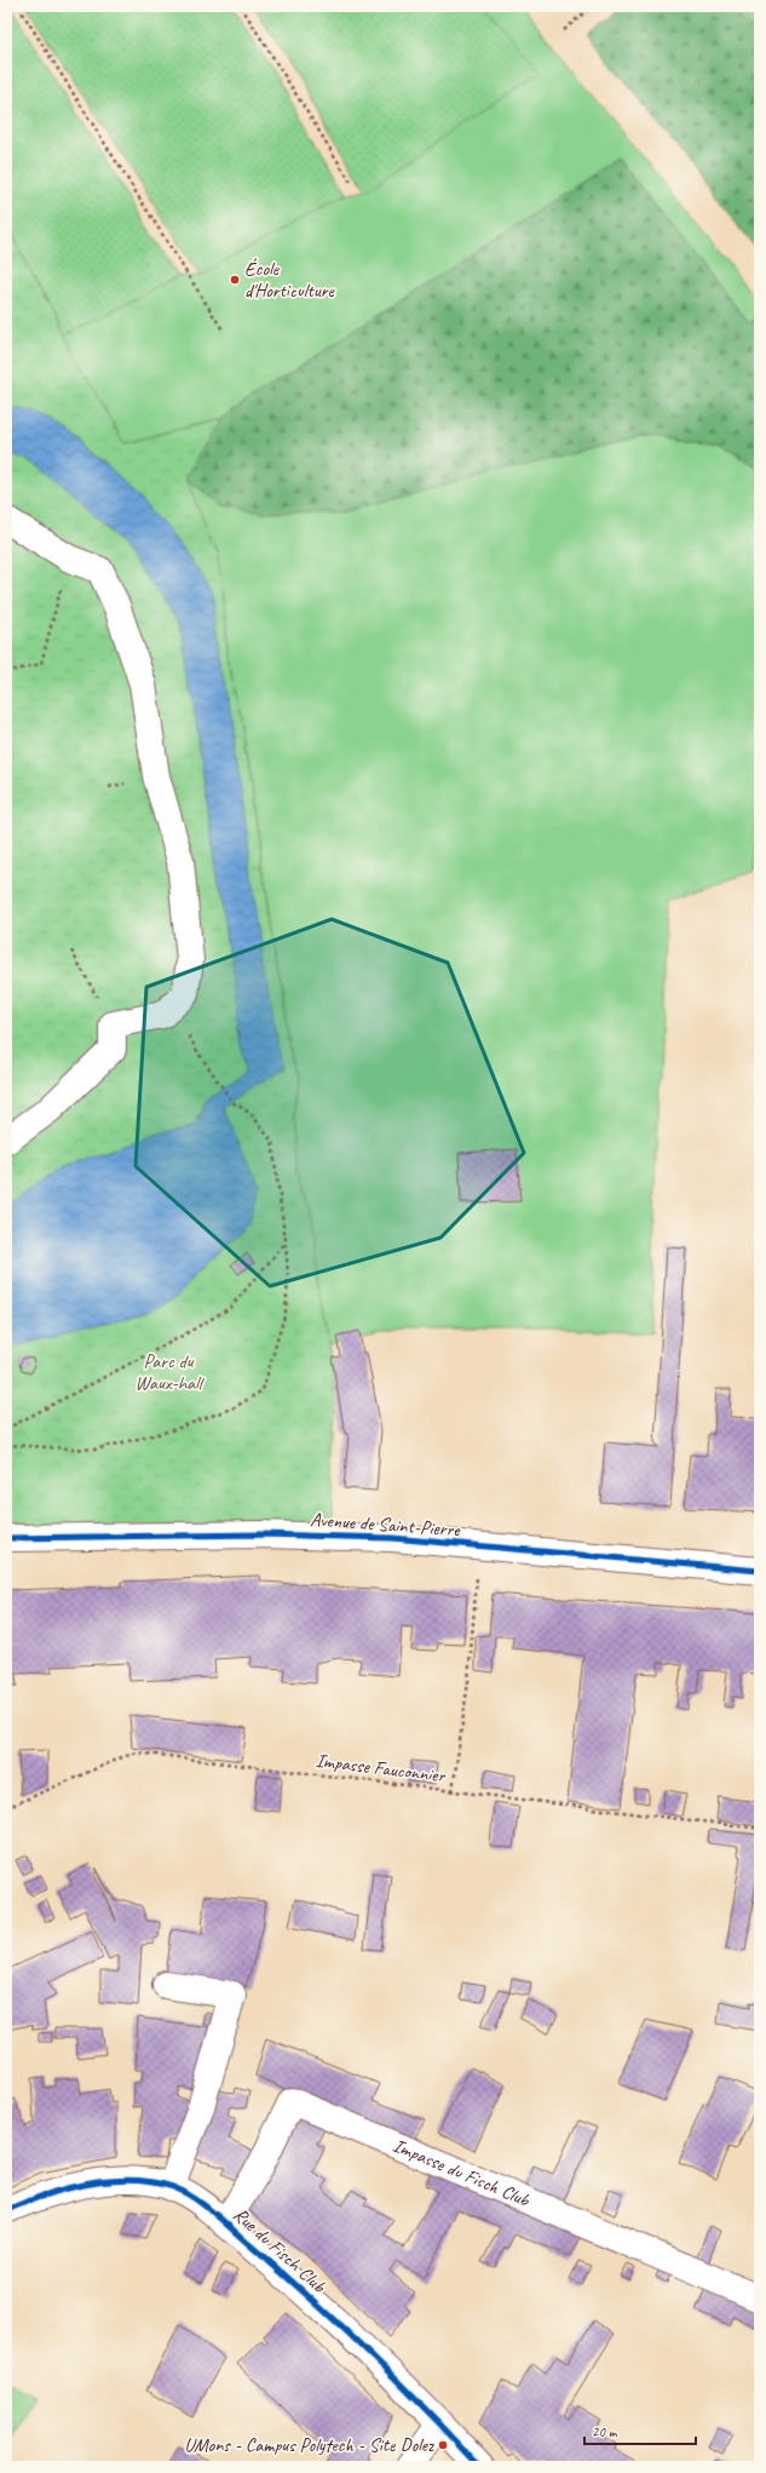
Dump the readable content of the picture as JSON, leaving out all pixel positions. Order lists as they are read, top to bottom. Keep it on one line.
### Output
{"streets":{"street":["Avenue de Saint-Pierre","Impasse du Fisch Club","Rue du Fisch Club"],"path":["Impasse Fauconnier"]},"crossings":[["Impasse du Fisch Club","Rue du Fisch Club"]],"parks":["Parc du Waux-hall"],"places":["École d'Horticulture","UMons - Campus Polytech - Site Dolez"],"scale_bar":"20 m"}
